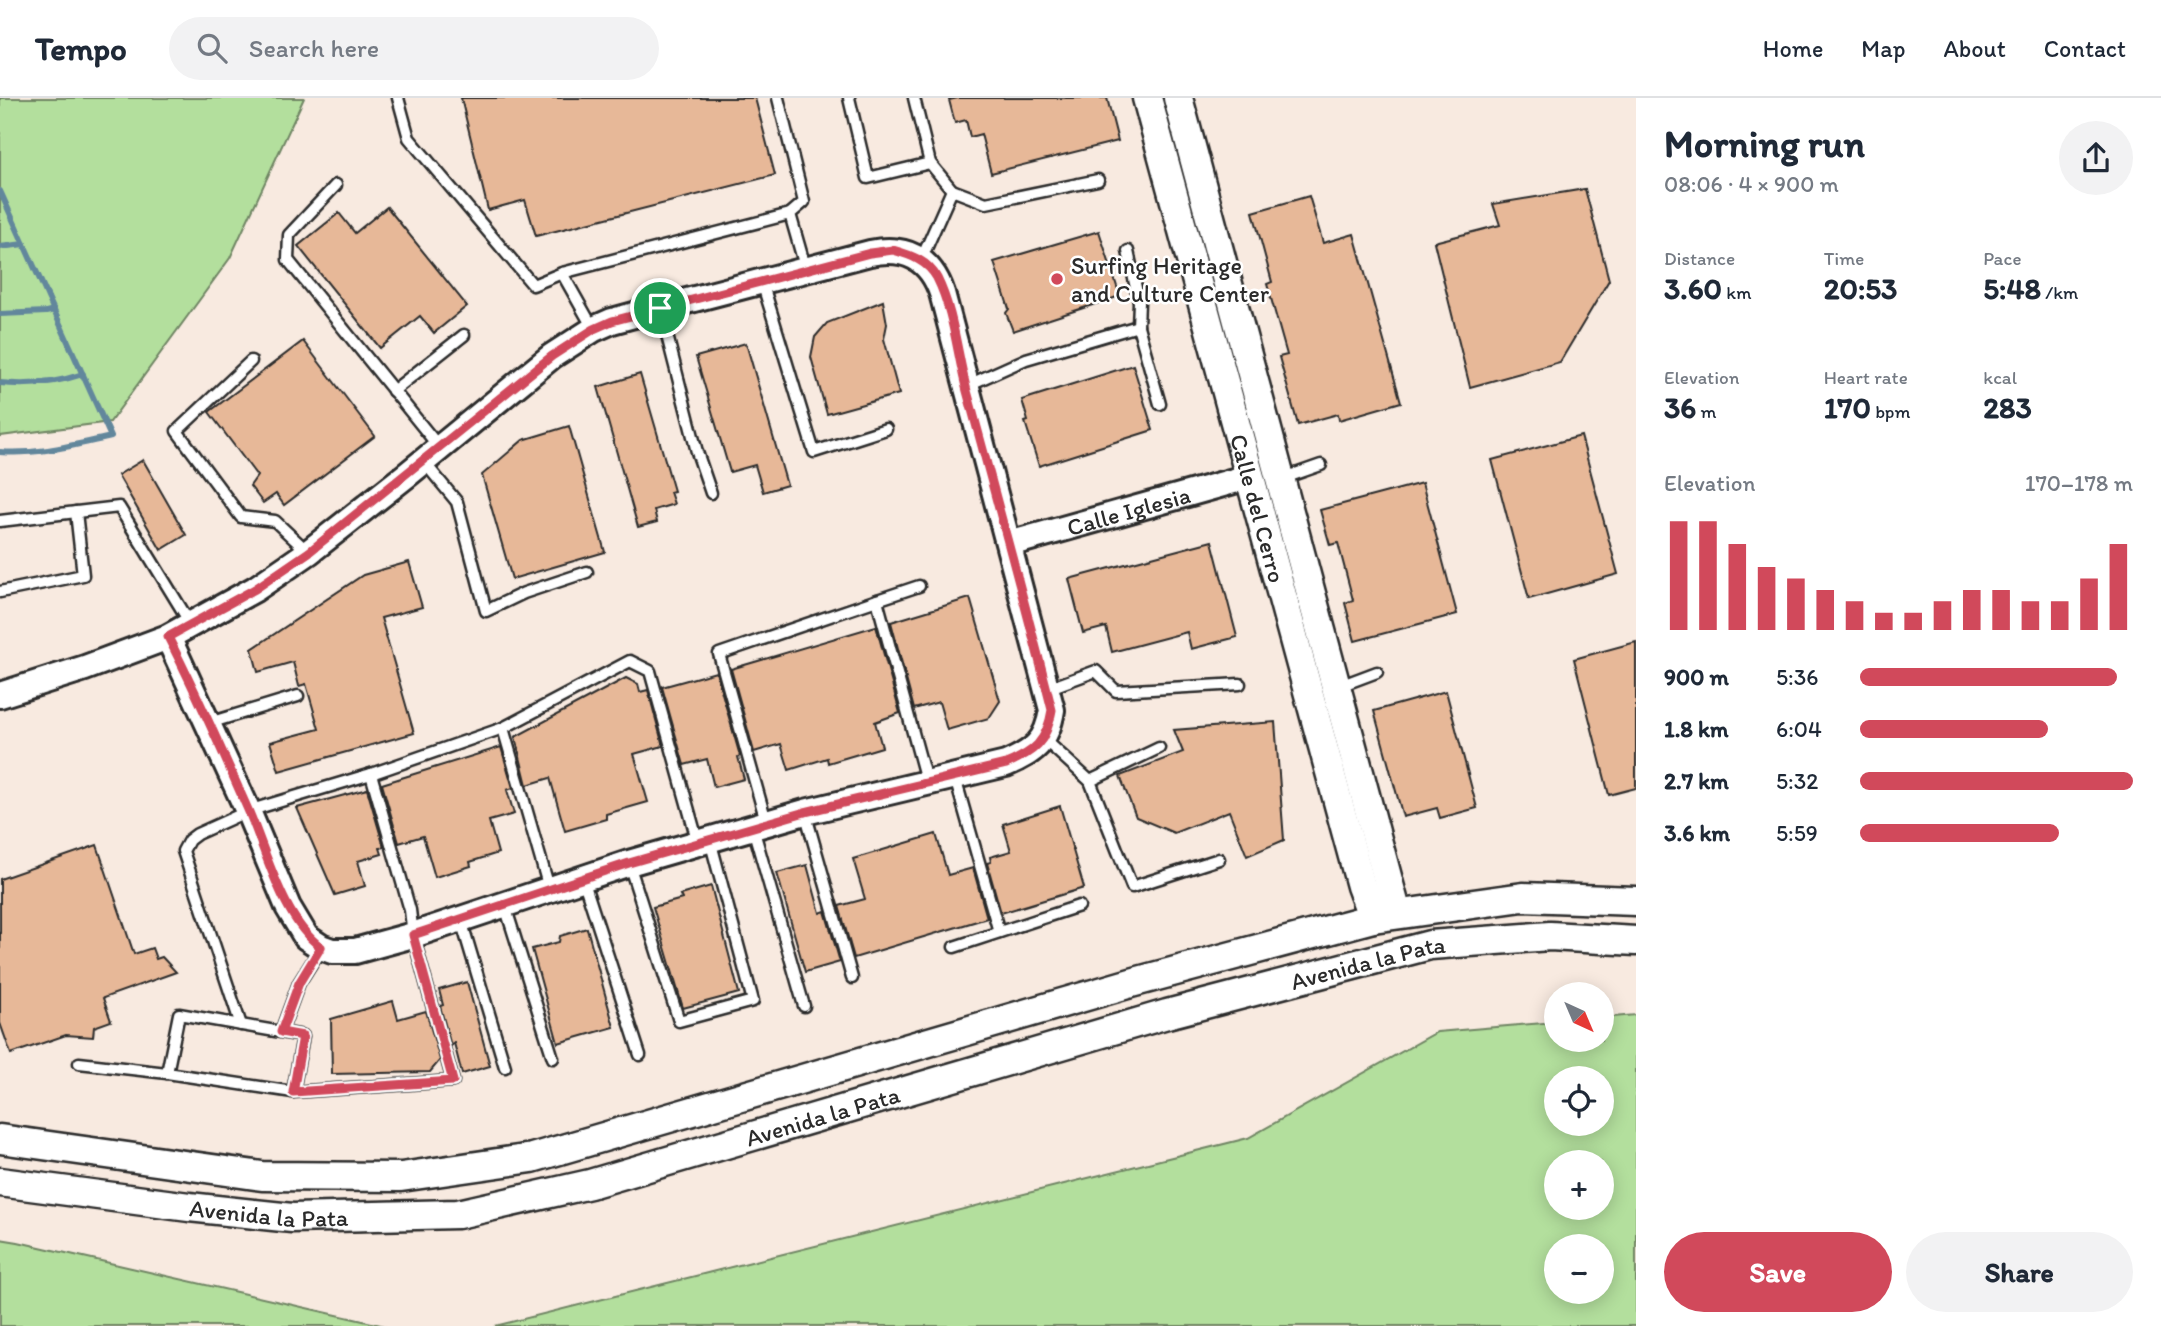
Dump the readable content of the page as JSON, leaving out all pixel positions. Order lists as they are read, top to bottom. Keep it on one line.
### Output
{"streets":{"main road":["Calle del Cerro","Avenida la Pata"],"street":["Calle Iglesia"]},"crossings":[["Calle del Cerro","Calle Iglesia"],["Calle del Cerro","Avenida la Pata"]],"places":["Surfing Heritage and Culture Center"],"north":"bottom right","page":{"header":"Tempo","search":"Search here","nav":["Home","Map","About","Contact"],"heading":["Morning run","08:06 · 4 × 900 m"],"stats":[["Distance","3.60 km"],["Time","20:53"],["Pace","5:48 /km"],["Elevation","36 m"],["Heart rate","170 bpm"],["kcal","283"]],"chart":["Elevation","170–178 m"],"list":[{"name":"900 m","note":"5:36"},{"name":"1.8 km","note":"6:04"},{"name":"2.7 km","note":"5:32"},{"name":"3.6 km","note":"5:59"}],"map_buttons":["+","−"],"buttons":["Save","Share"]}}
